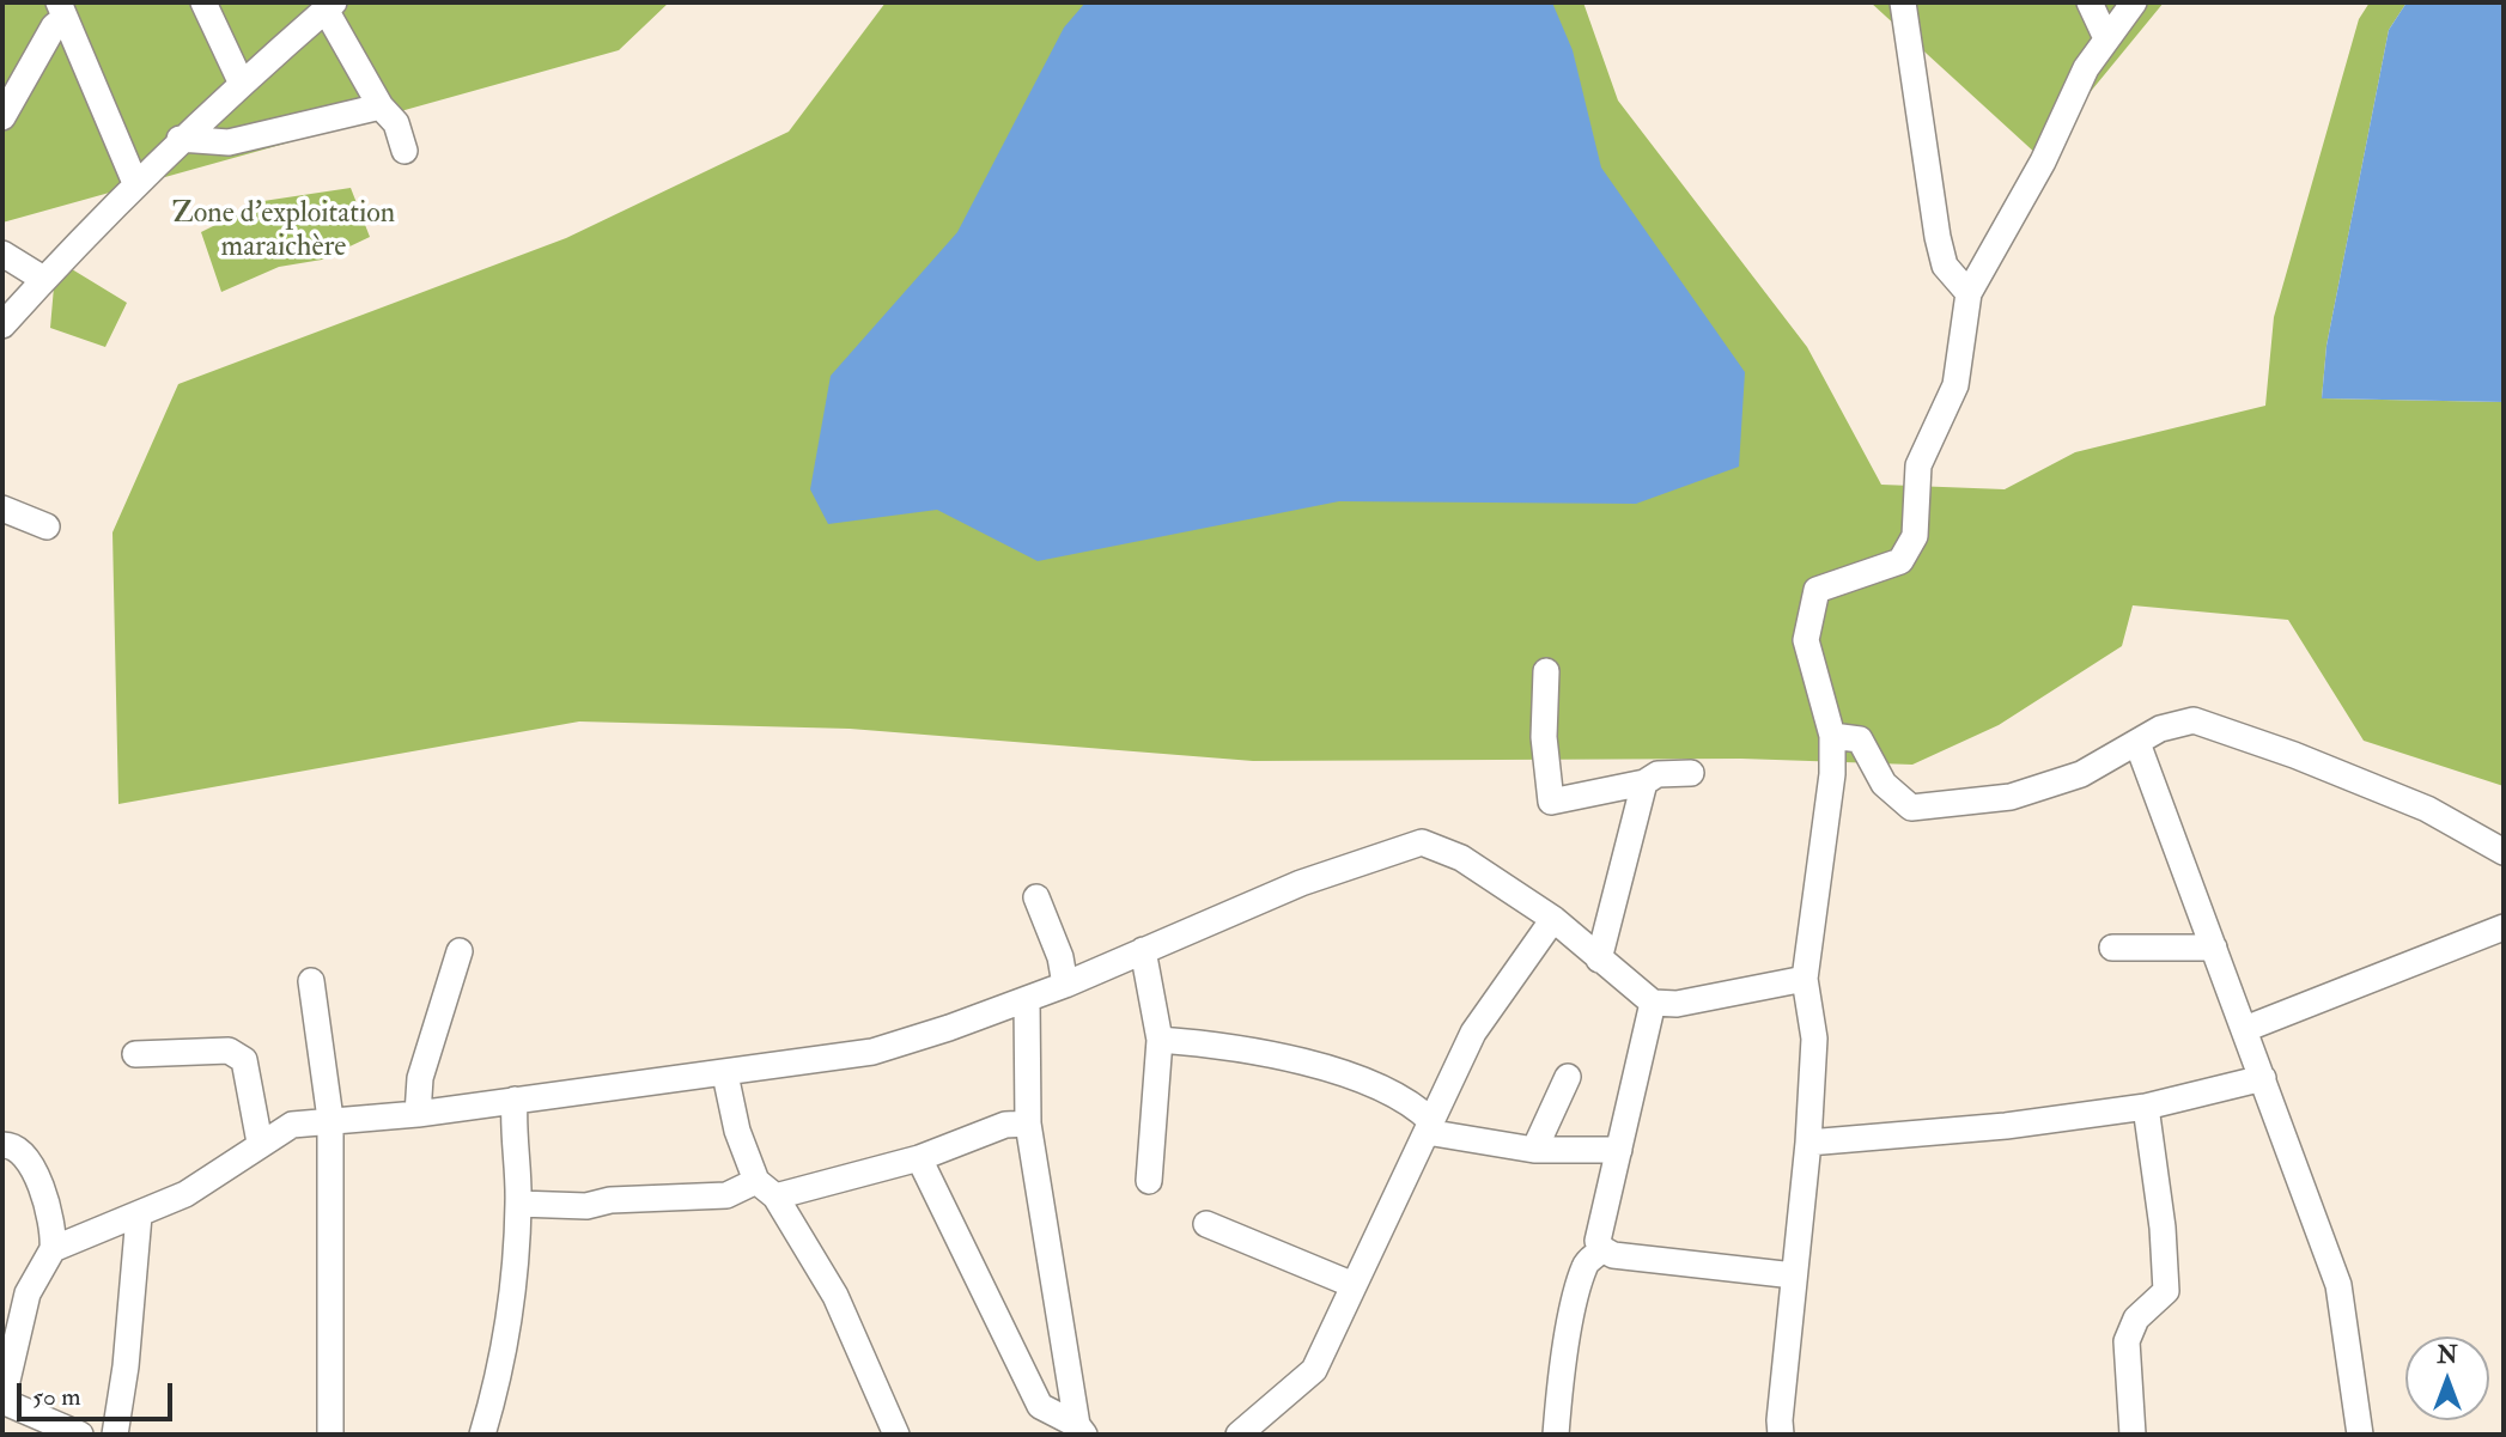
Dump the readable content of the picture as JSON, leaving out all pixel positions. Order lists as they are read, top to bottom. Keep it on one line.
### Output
{"parks":["Zone d'exploitation maraichère"],"scale_bar":"50 m","north":"top"}
